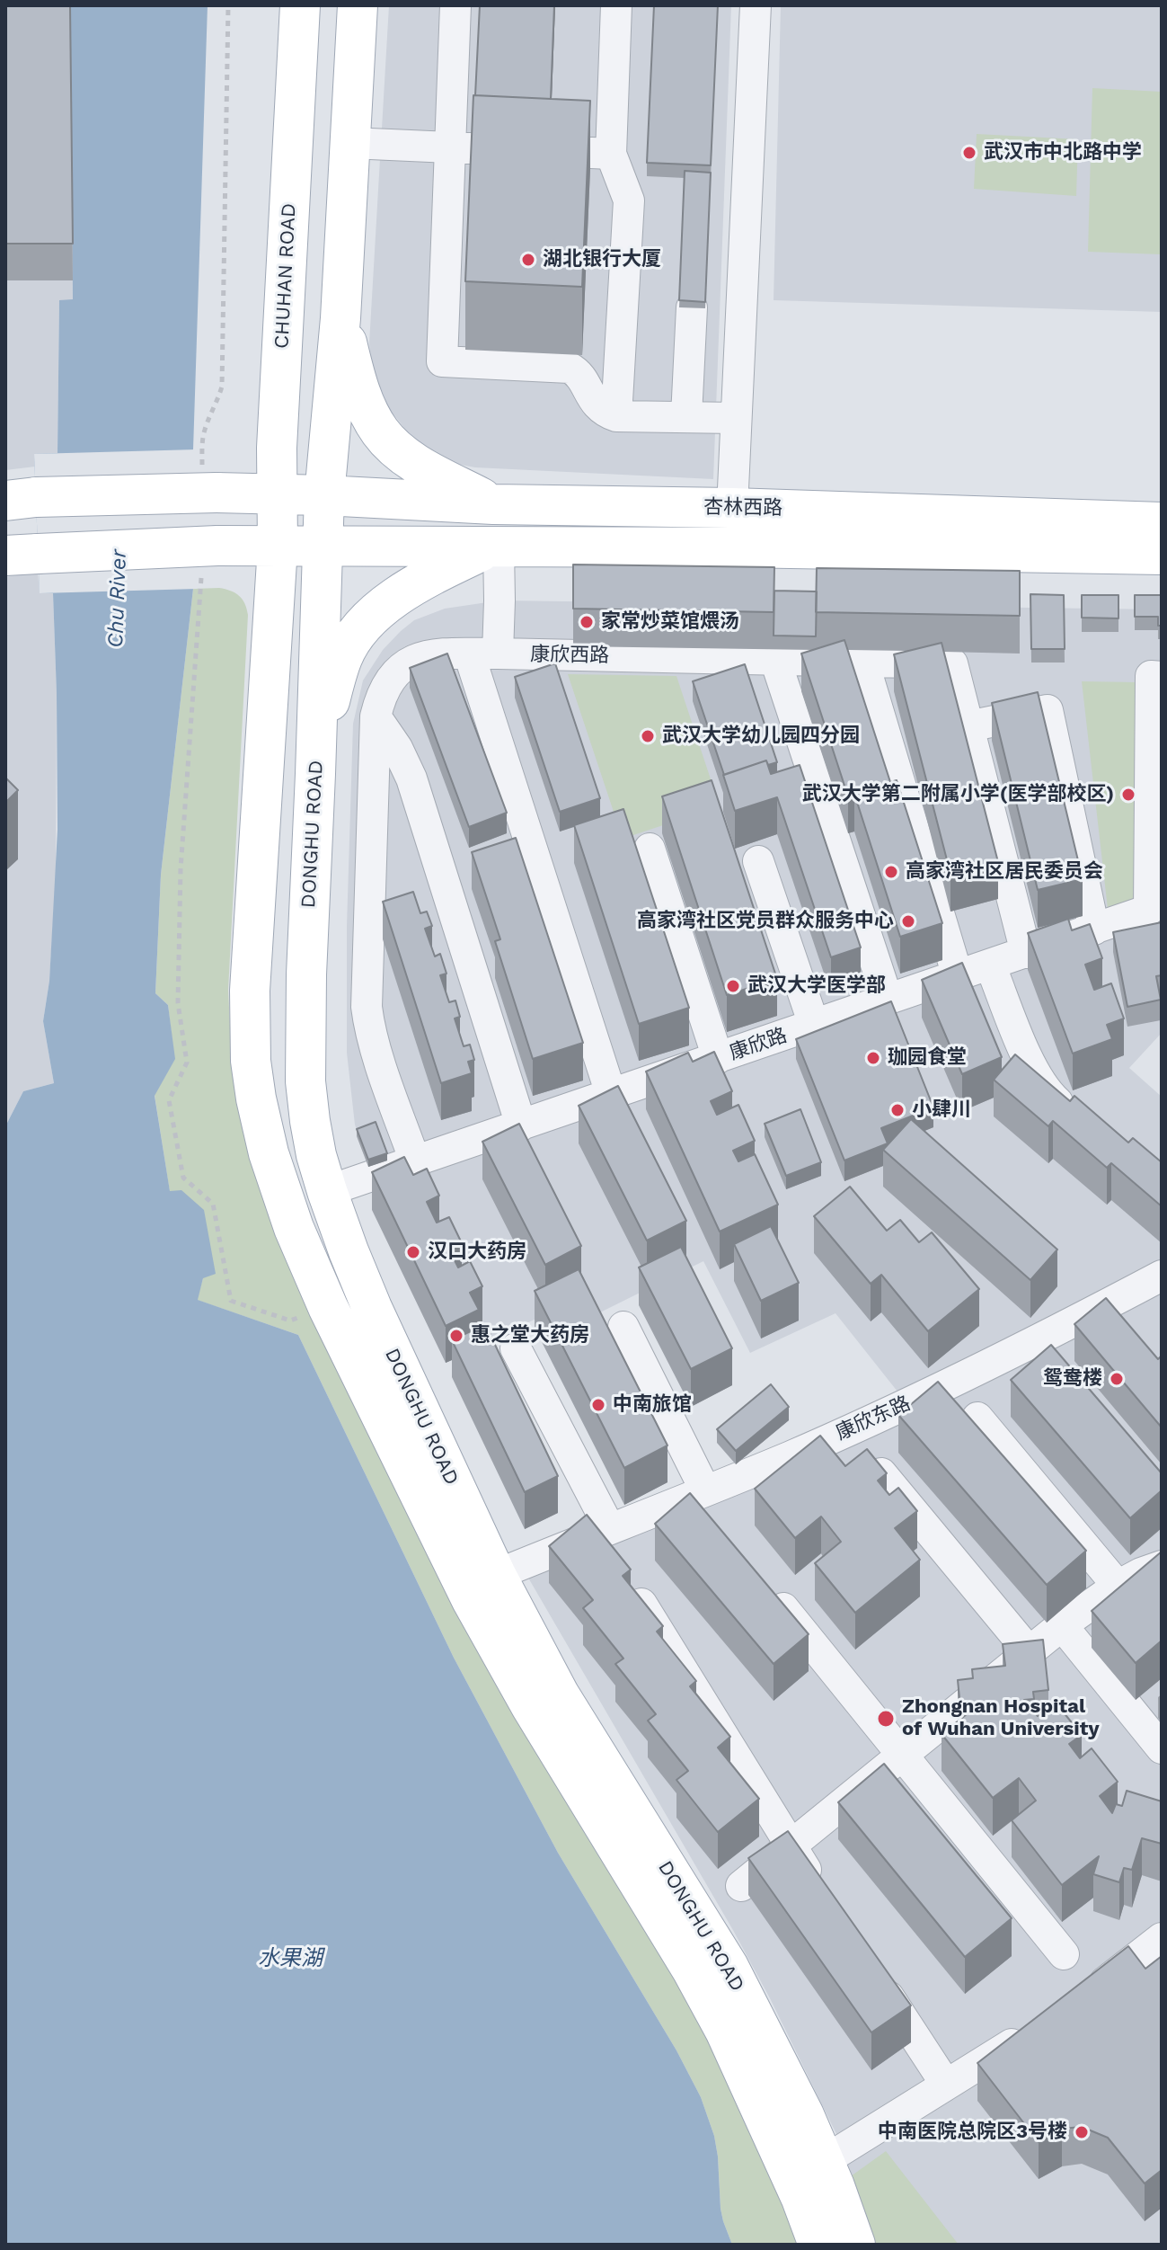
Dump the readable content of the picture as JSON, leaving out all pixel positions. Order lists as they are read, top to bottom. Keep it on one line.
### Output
{"streets":{"main road":["CHUHAN ROAD","杏林西路","DONGHU ROAD"],"street":["康欣西路","康欣路","康欣东路"]},"crossings":[["CHUHAN ROAD","DONGHU ROAD"],["杏林西路","DONGHU ROAD"],["康欣西路","康欣路"],["DONGHU ROAD","康欣路"],["DONGHU ROAD","康欣东路"]],"water":["Chu River","水果湖"],"places":["武汉市中北路中学","湖北银行大厦","家常炒菜馆煨汤","武汉大学幼儿园四分园","武汉大学第二附属小学(医学部校区)","高家湾社区居民委员会","高家湾社区党员群众服务中心","武汉大学医学部","珈园食堂","小肆川","汉口大药房","惠之堂大药房","鸳鸯楼","中南旅馆","Zhongnan Hospital of Wuhan University","中南医院总院区3号楼"]}
